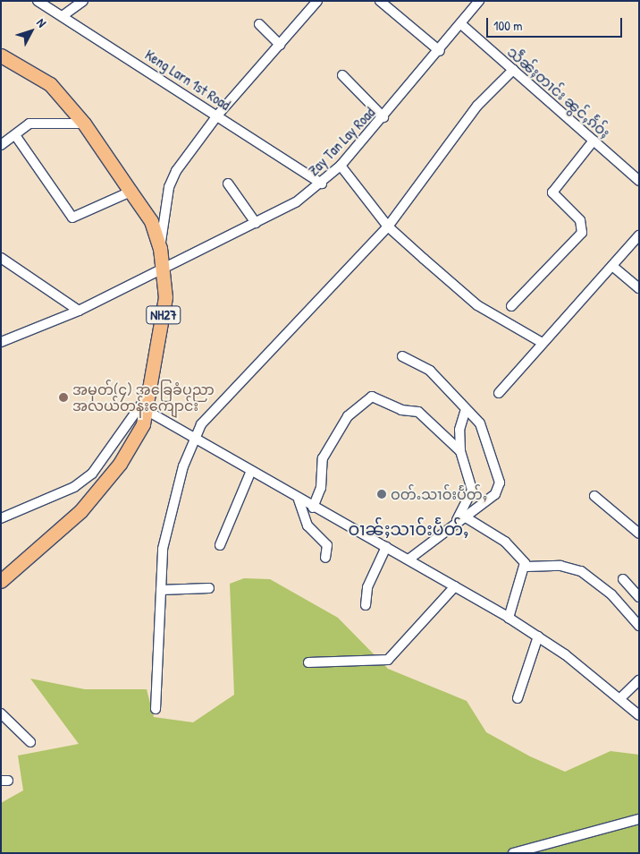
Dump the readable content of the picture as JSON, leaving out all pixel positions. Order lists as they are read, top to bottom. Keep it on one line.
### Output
{"streets":{"highway":["NH27"],"street":["Keng Larn 1st Road","သဵၼ်ႈတၢင်း ၼွင်ႇၵႅဝ်ႈ","Zay Tan Lay Road"]},"crossings":[["Keng Larn 1st Road","Zay Tan Lay Road"],["သဵၼ်ႈတၢင်း ၼွင်ႇၵႅဝ်ႈ","Zay Tan Lay Road"],["Zay Tan Lay Road","NH27"]],"districts":["ဝၢၼ်ႈသၢဝ်းပႅတ်ႇ"],"places":["အမှတ်(၄) အခြေခံပညာ အလယ်တန်းကျောင်း","ဝတ်ႉသၢဝ်းပႅတ်ႇ"],"scale_bar":"100 m","north":"top right"}
